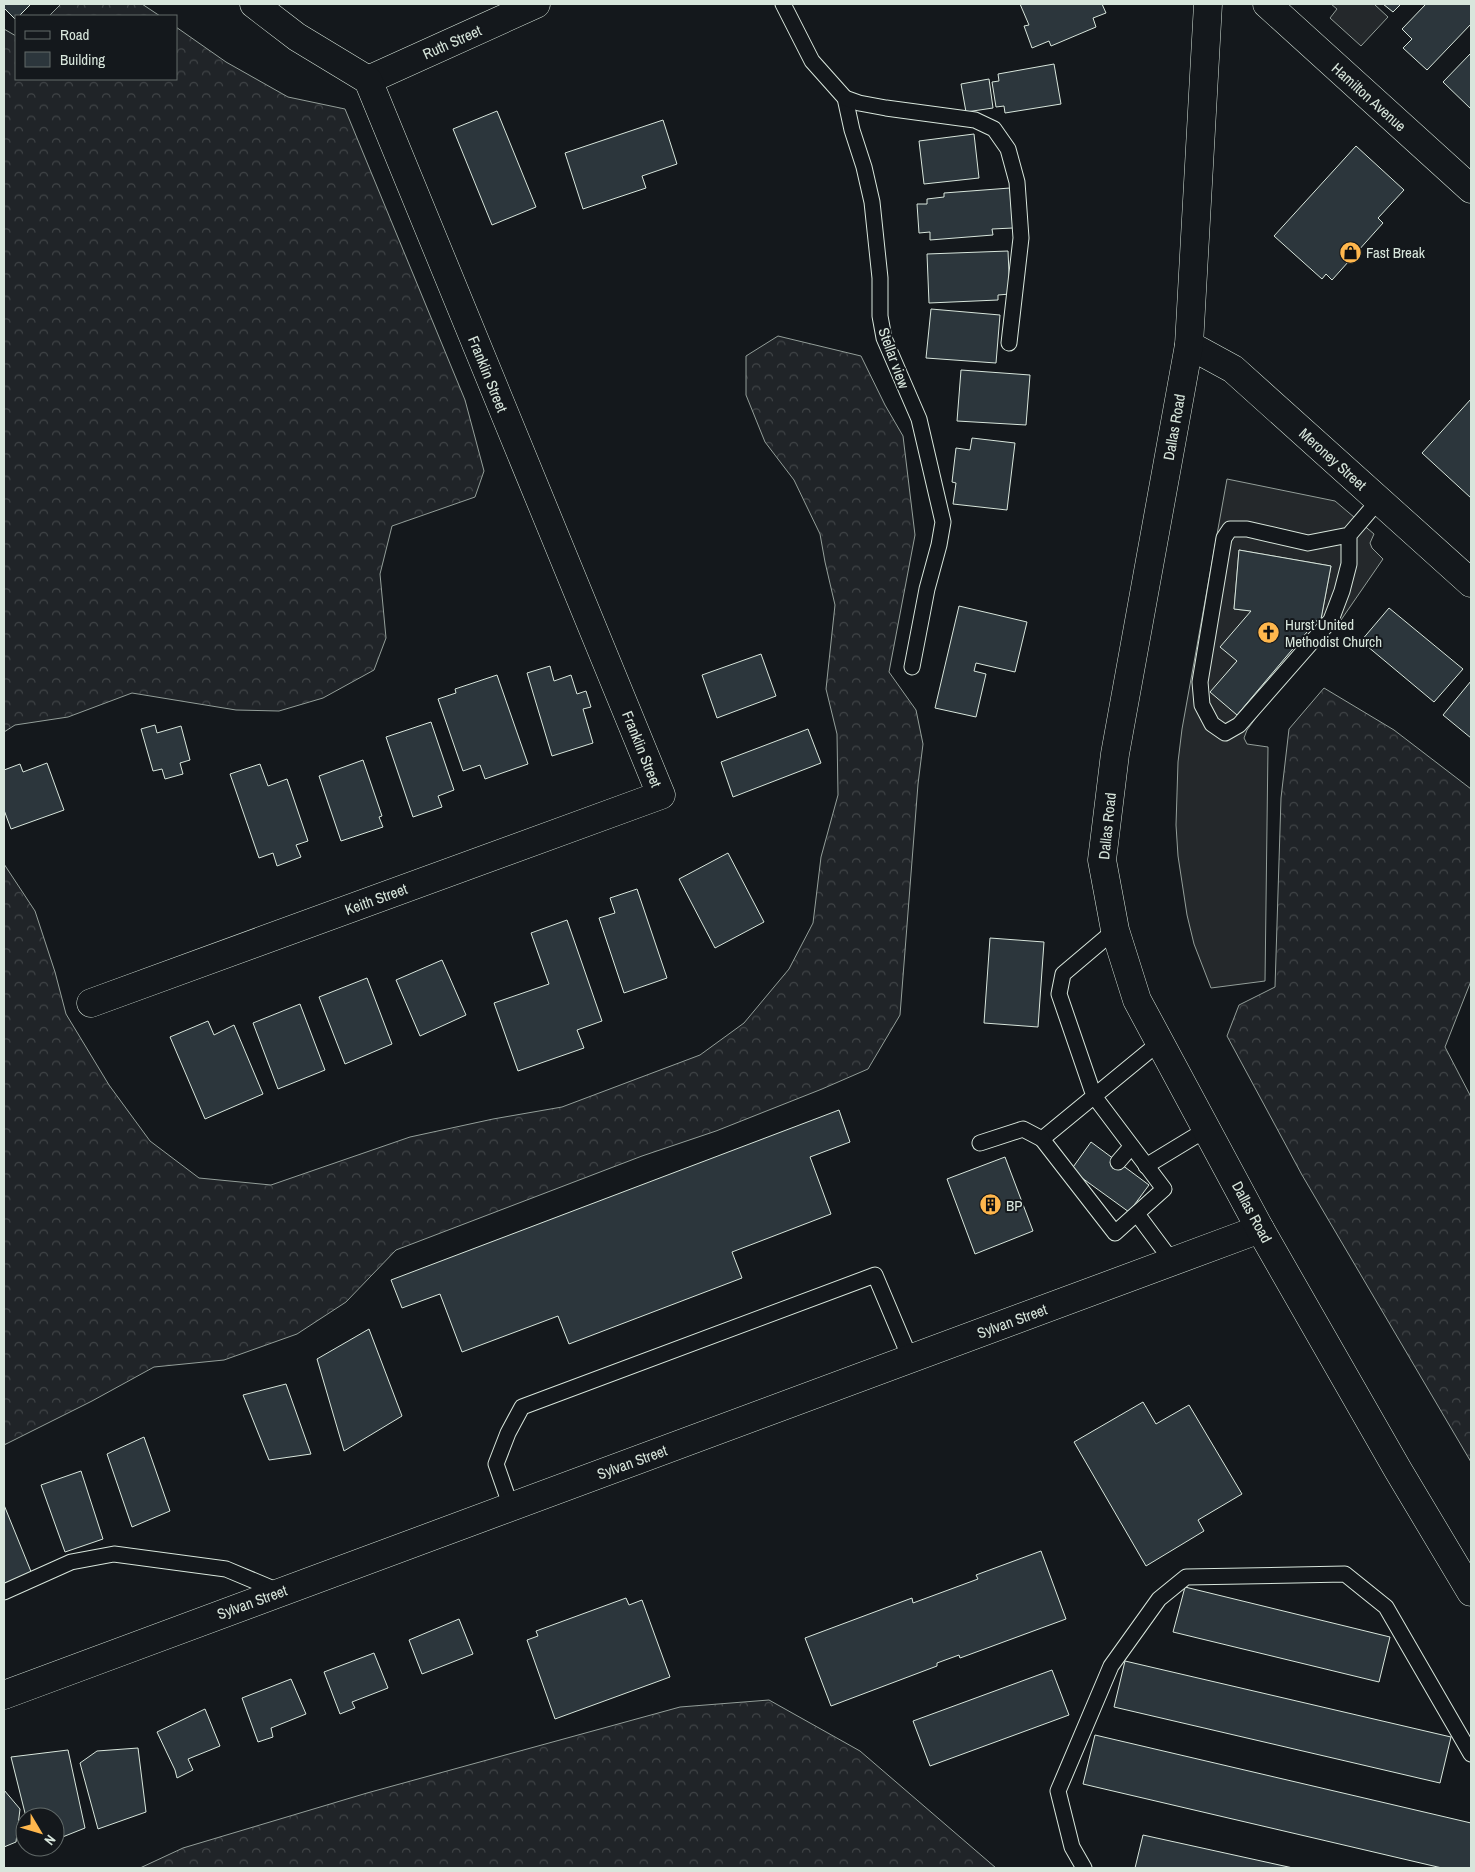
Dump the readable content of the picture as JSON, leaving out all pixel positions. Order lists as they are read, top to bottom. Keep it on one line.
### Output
{"streets":{"street":["Ruth Street","Hamilton Avenue","Franklin Street","Dallas Road","Meroney Street","Keith Street","Sylvan Street"],"lane":["Stellar view"]},"crossings":[["Ruth Street","Franklin Street"],["Franklin Street","Keith Street"],["Dallas Road","Meroney Street"],["Dallas Road","Sylvan Street"]],"places":{"shop":["Fast Break"],"church":["Hurst United Methodist Church"],"building":["BP"]},"legend":["Road","Building"],"north":"bottom right"}
